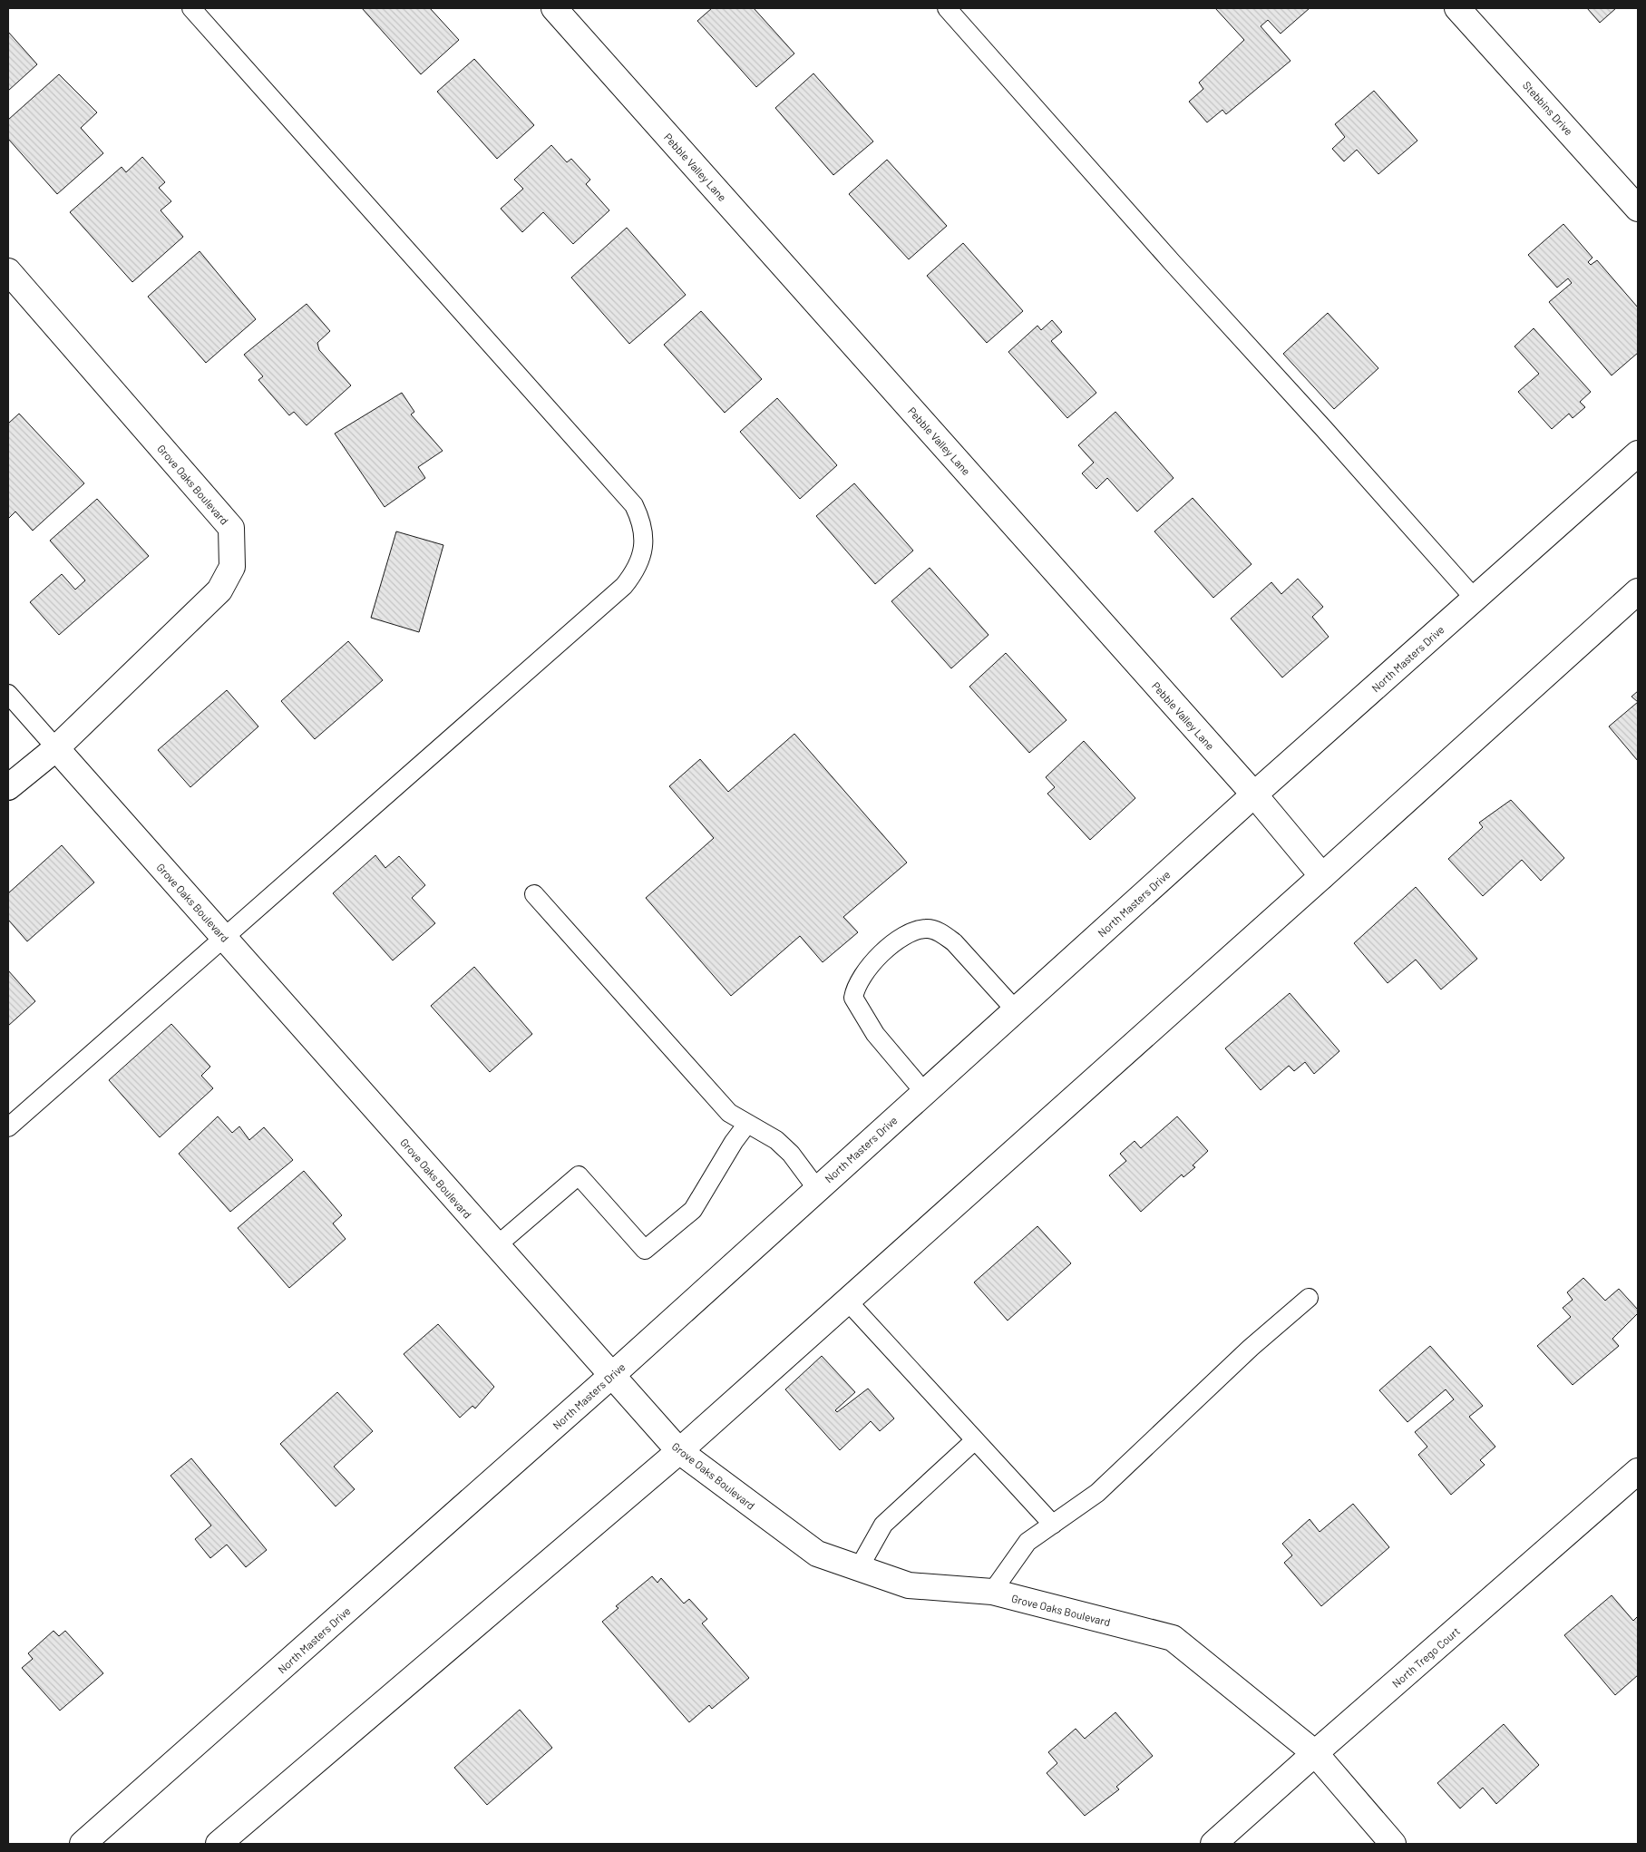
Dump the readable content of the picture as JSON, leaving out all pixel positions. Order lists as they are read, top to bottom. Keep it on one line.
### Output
{"streets":{"street":["Stebbins Drive","Pebble Valley Lane","Grove Oaks Boulevard","North Masters Drive","North Trego Court"]},"crossings":[["Pebble Valley Lane","North Masters Drive"],["Grove Oaks Boulevard","North Masters Drive"],["Grove Oaks Boulevard","North Trego Court"]]}
